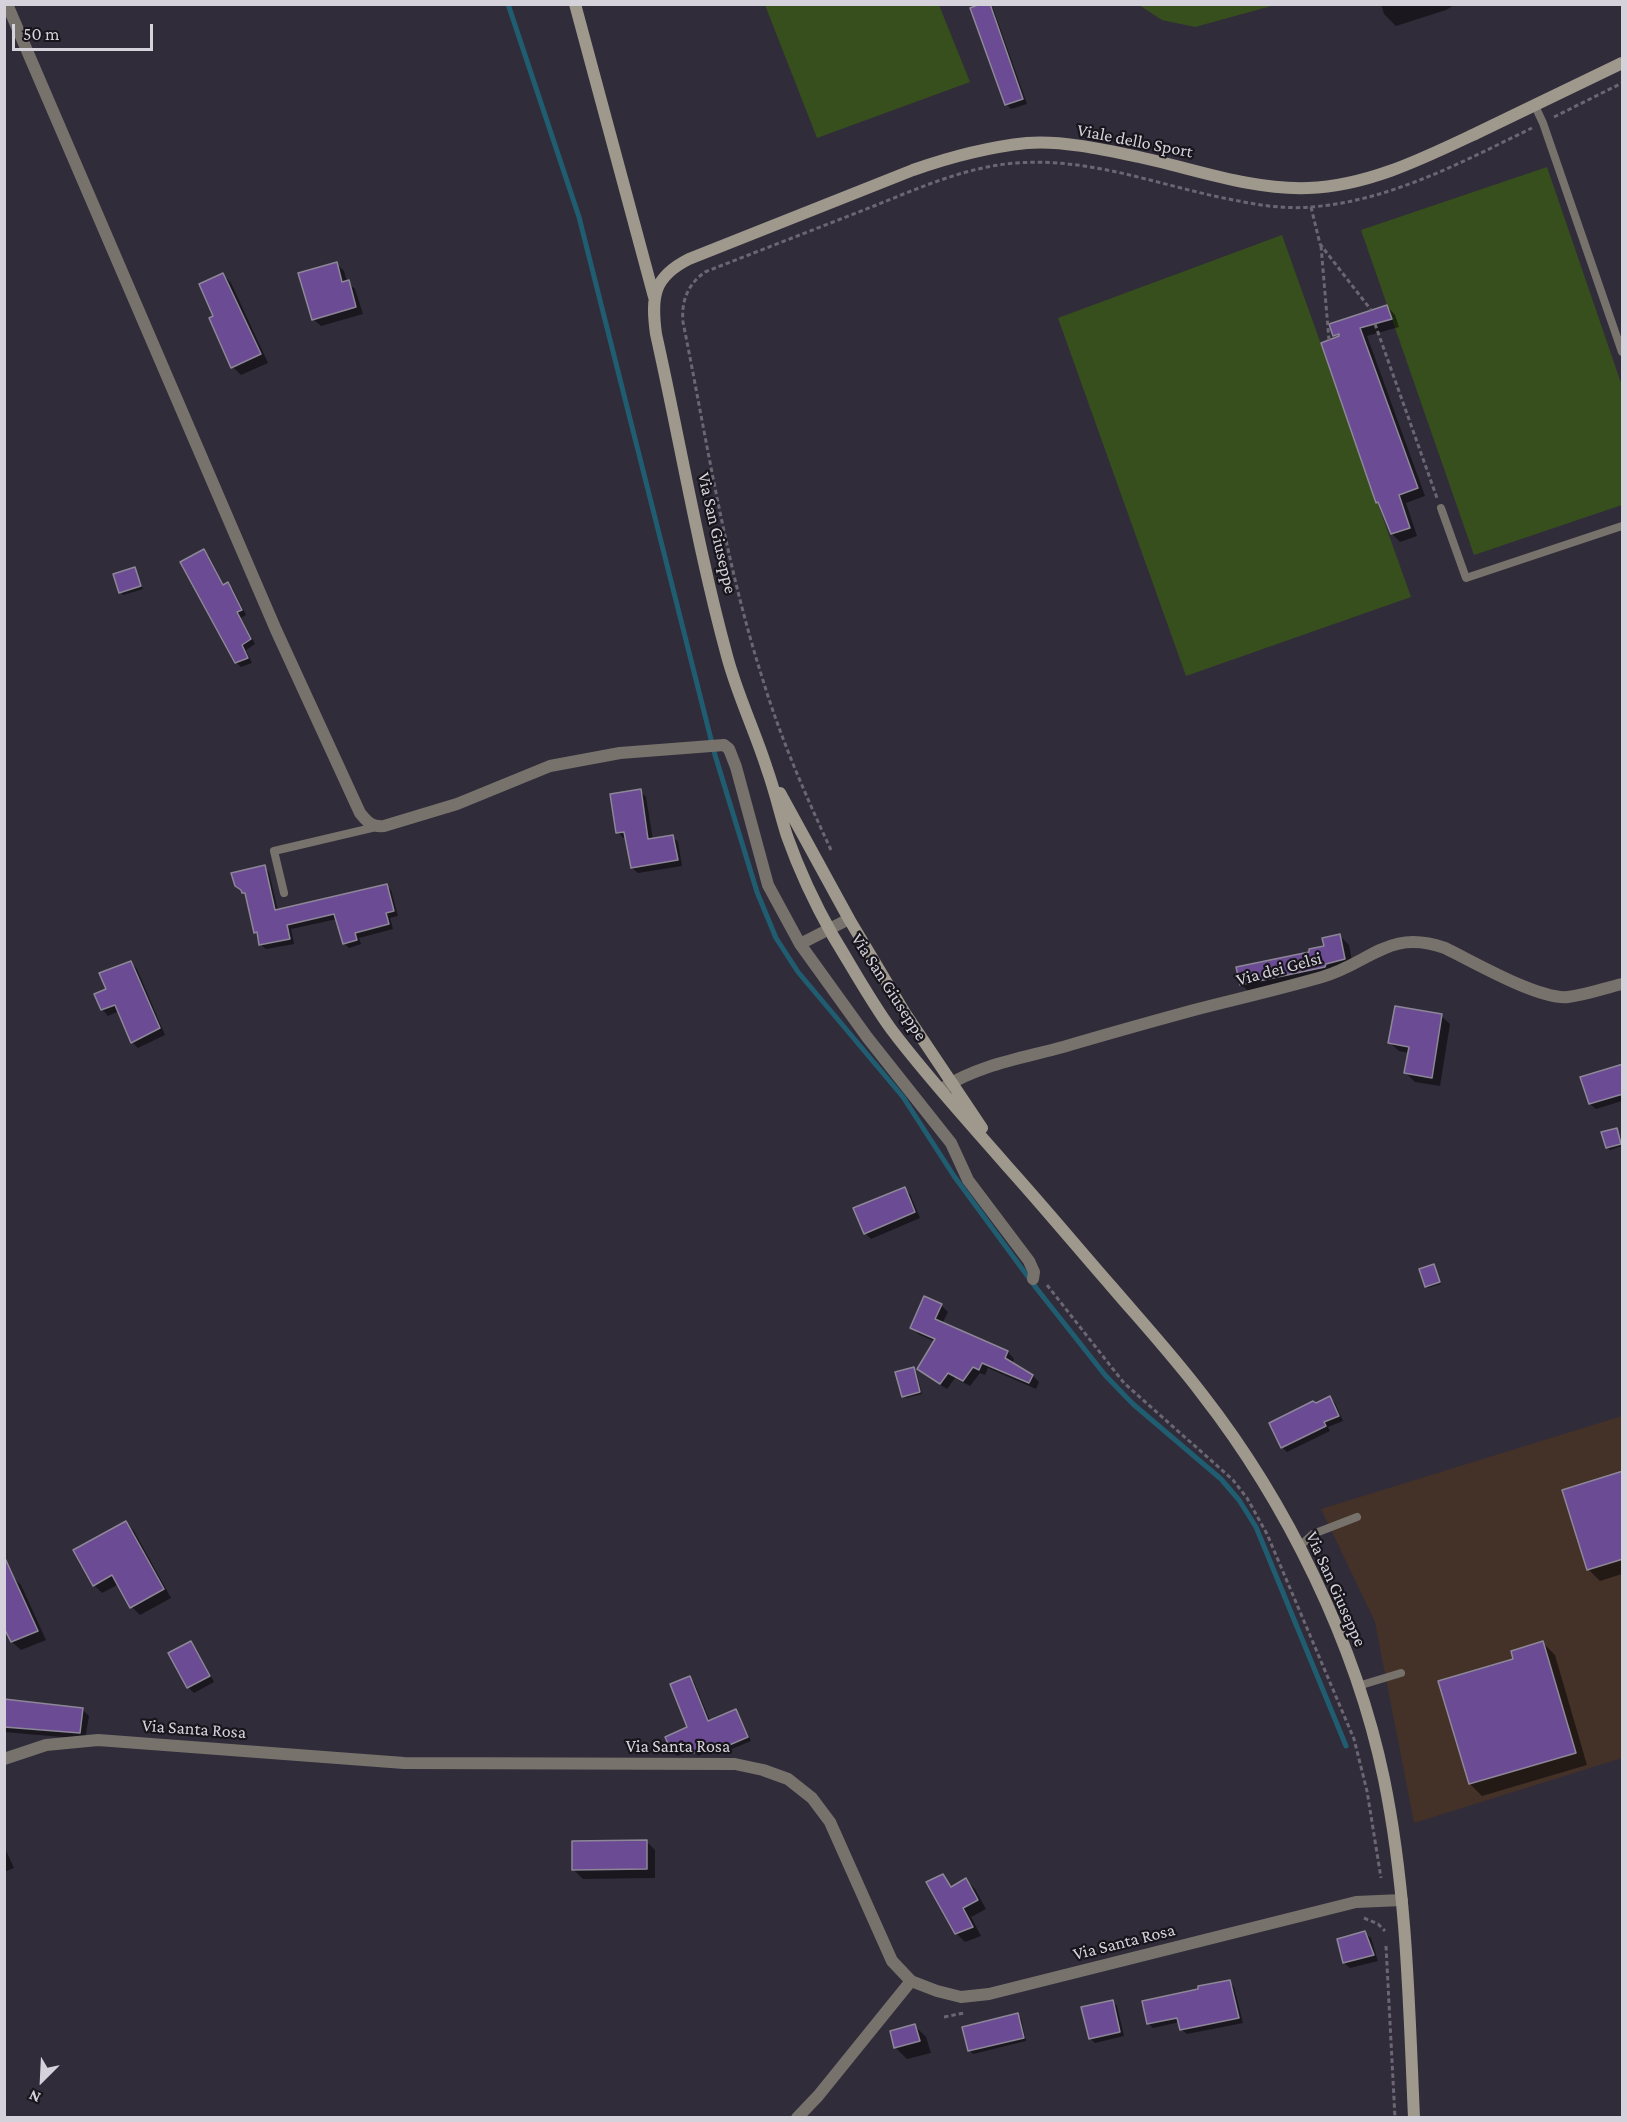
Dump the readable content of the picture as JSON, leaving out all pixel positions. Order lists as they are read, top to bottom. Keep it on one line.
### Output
{"streets":{"street":["Viale dello Sport","Via San Giuseppe","Via dei Gelsi","Via Santa Rosa"]},"crossings":[["Viale dello Sport","Via San Giuseppe"],["Via San Giuseppe","Via dei Gelsi"],["Via San Giuseppe","Via Santa Rosa"]],"scale_bar":"50 m","north":"bottom left"}
